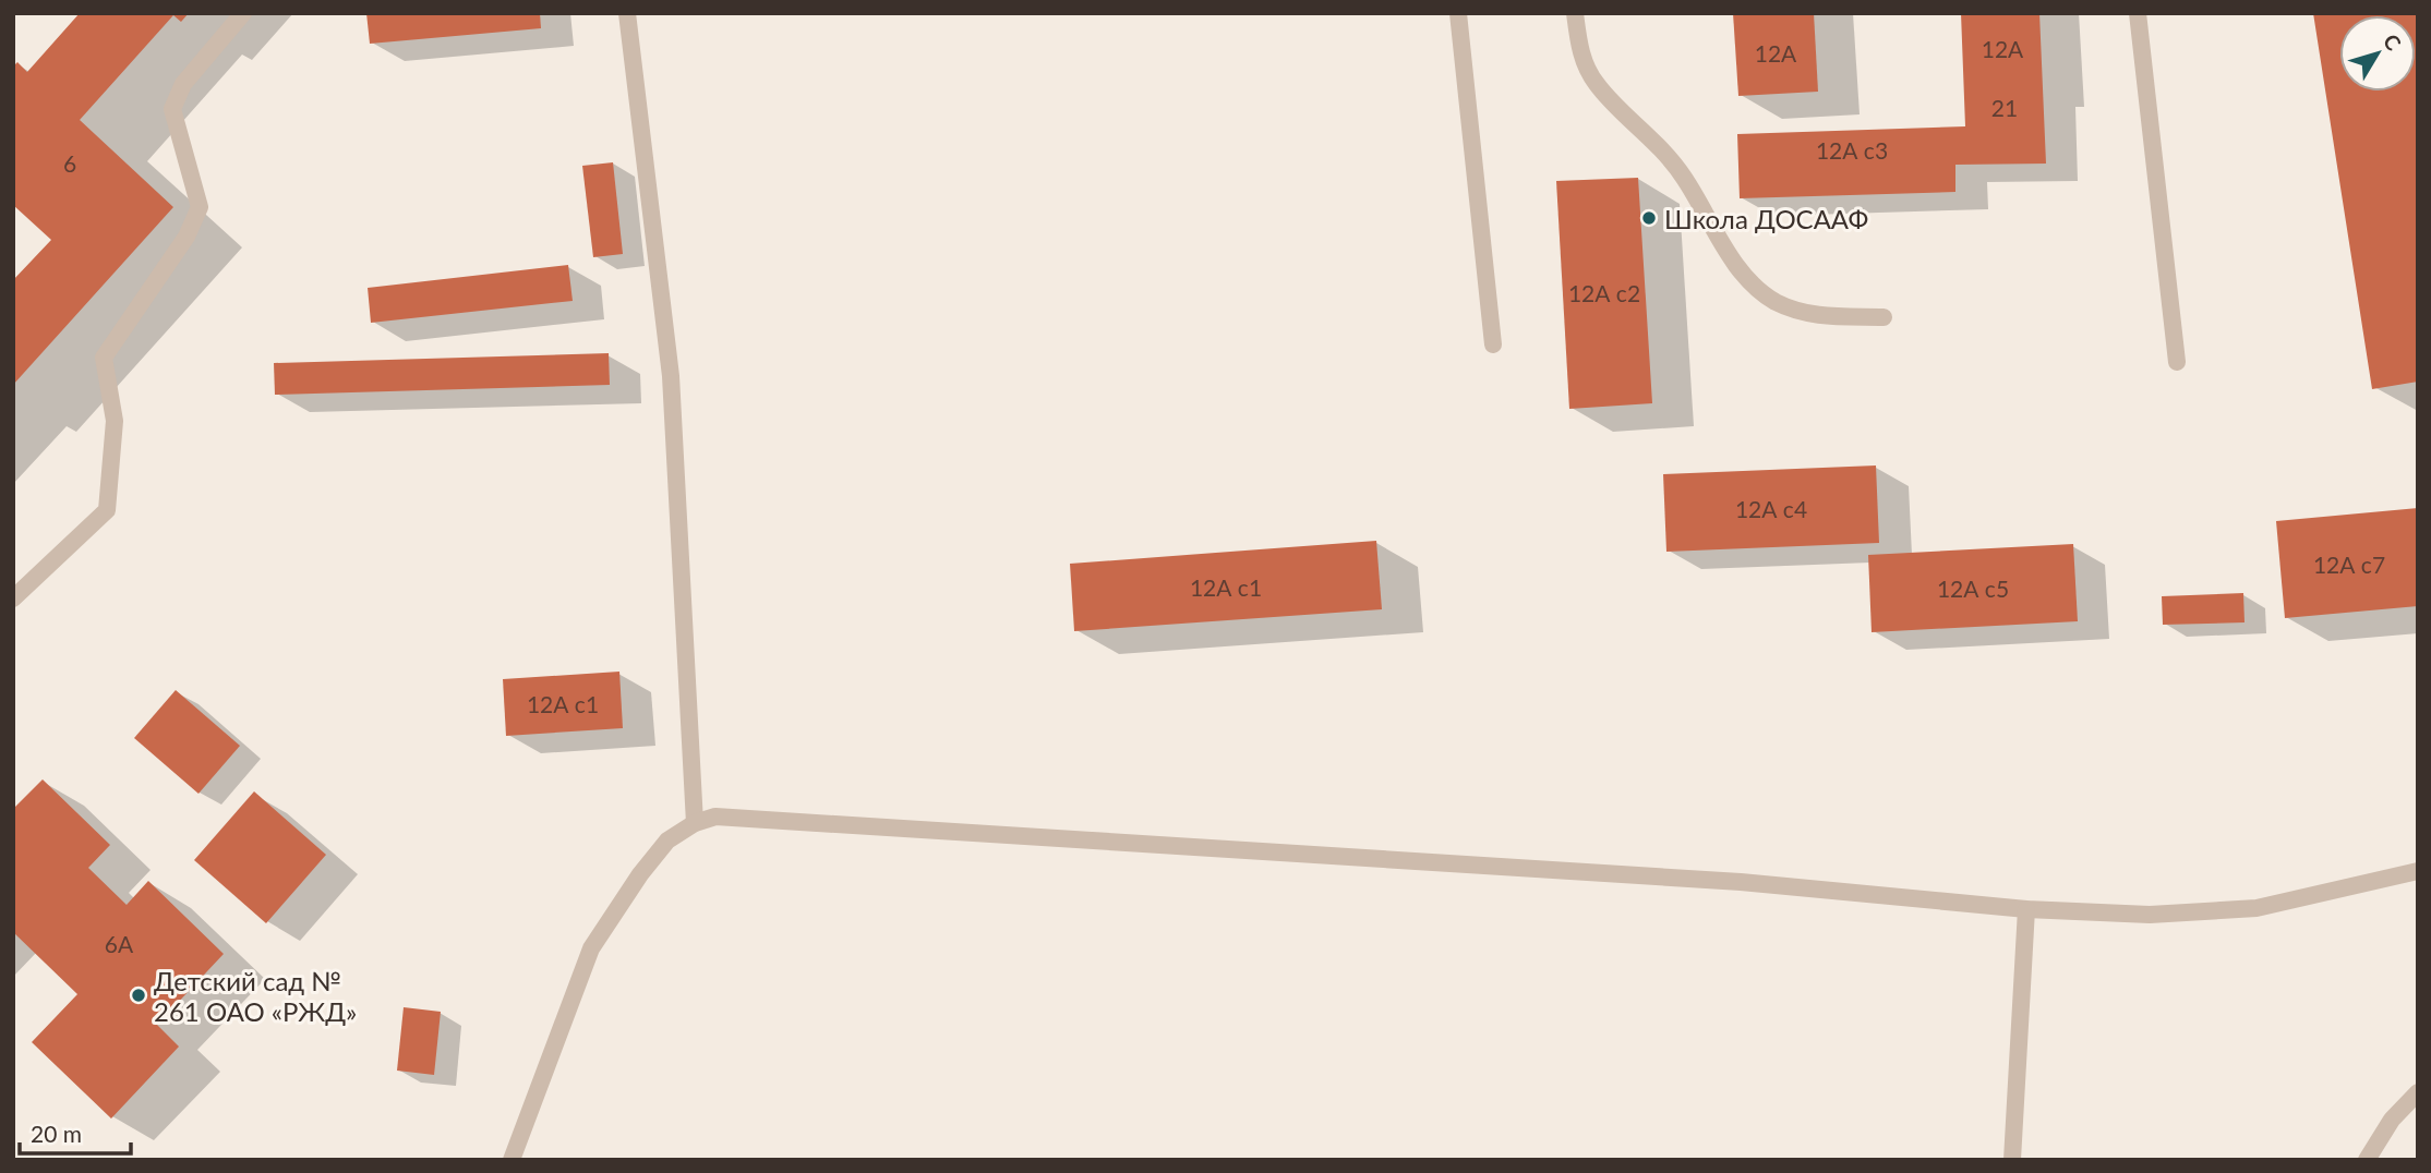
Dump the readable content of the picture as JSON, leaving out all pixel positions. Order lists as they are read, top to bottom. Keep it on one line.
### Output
{"places":["Школа ДОСААФ","Детский сад № 261 ОАО «РЖД»"],"house_numbers":["12А","12А","21","12А с3","6","12А с2","12А с4","12А с7","12А с1","12А с5","12А с1","6А"],"scale_bar":"20 m","north":"top right"}
